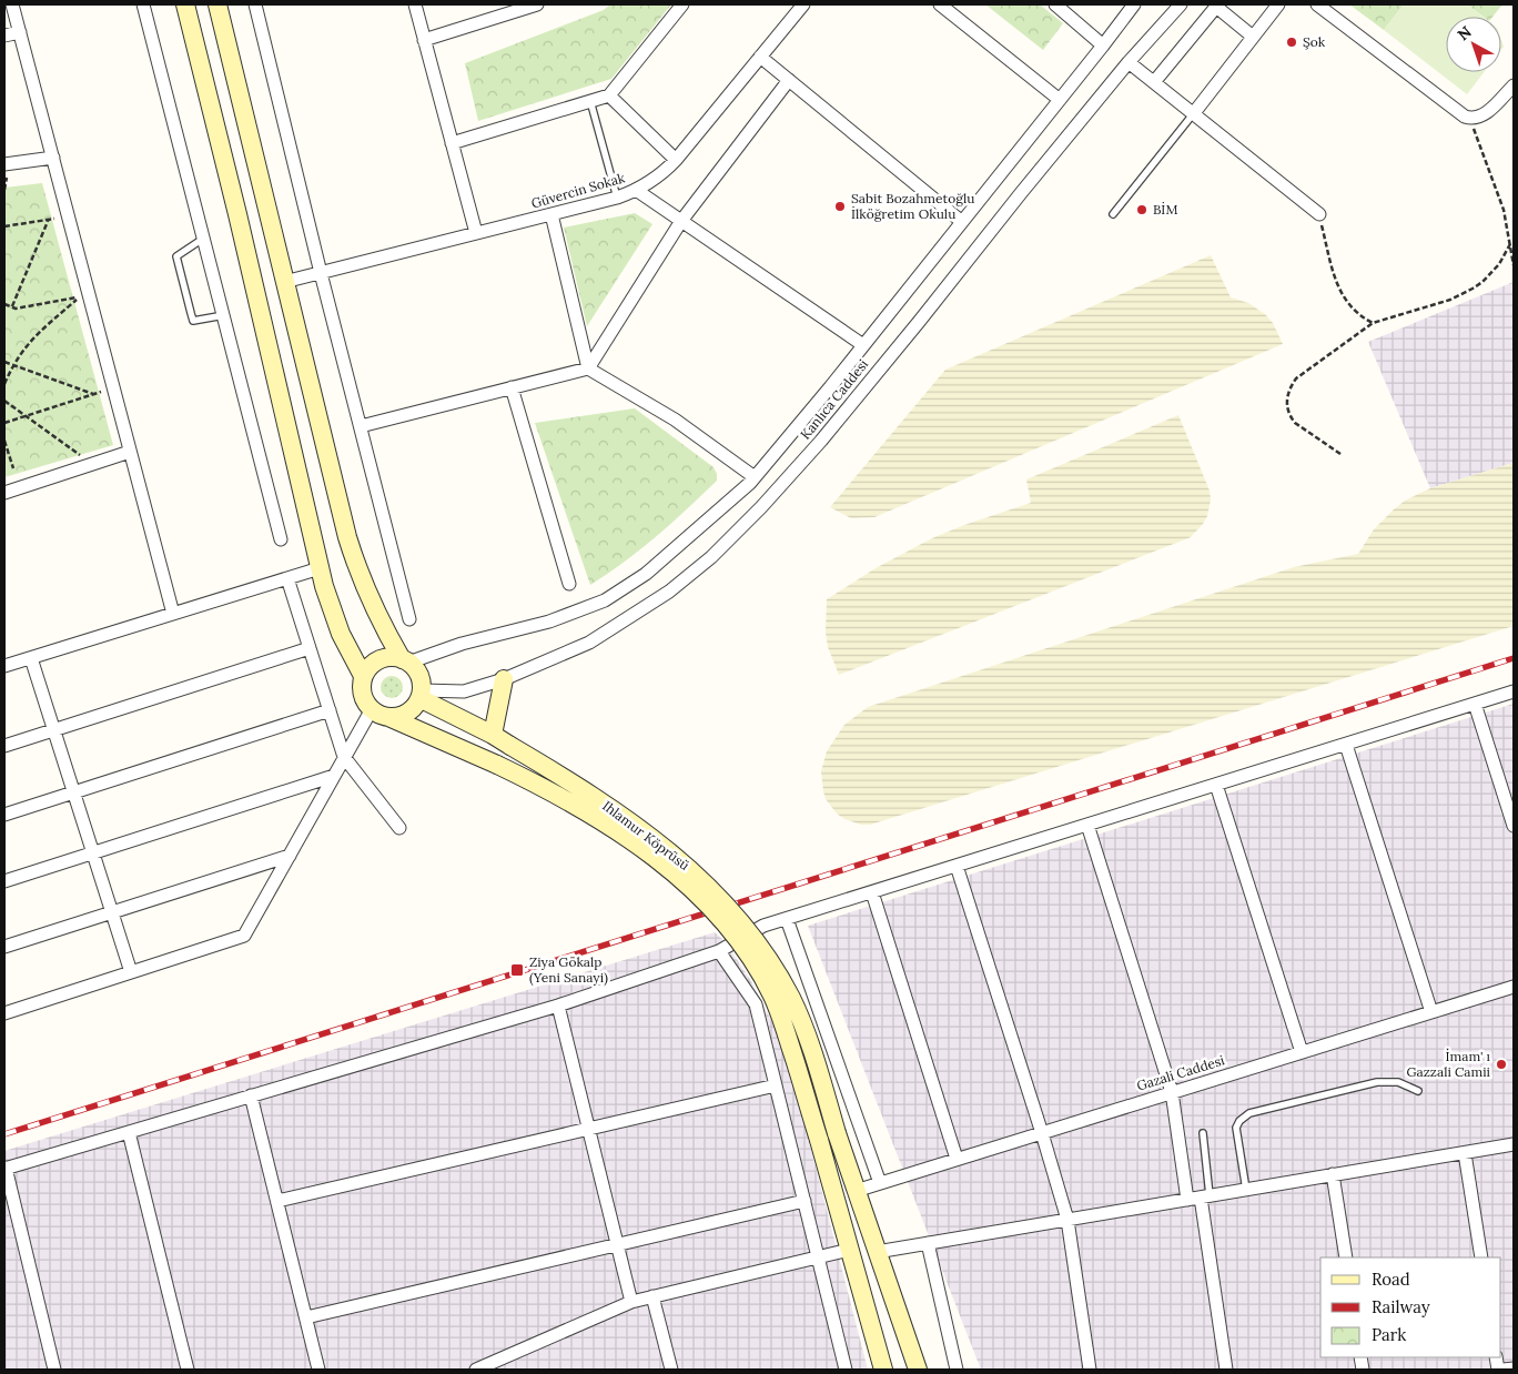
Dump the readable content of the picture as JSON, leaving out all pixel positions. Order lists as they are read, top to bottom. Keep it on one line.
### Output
{"streets":{"street":["Güvercin Sokak","Kanlıca Caddesi","Ihlamur Köprüsü","Gazali Caddesi"]},"crossings":[["Kanlıca Caddesi","Ihlamur Köprüsü"],["Ihlamur Köprüsü","Gazali Caddesi"]],"places":{"other":["Şok","Sabit Bozahmetoğlu İlköğretim Okulu","BİM","İmam' ı Gazzali Camii"],"transit":["Ziya Gökalp (Yeni Sanayi)"]},"legend":["Road","Railway","Park"],"north":"top left"}
